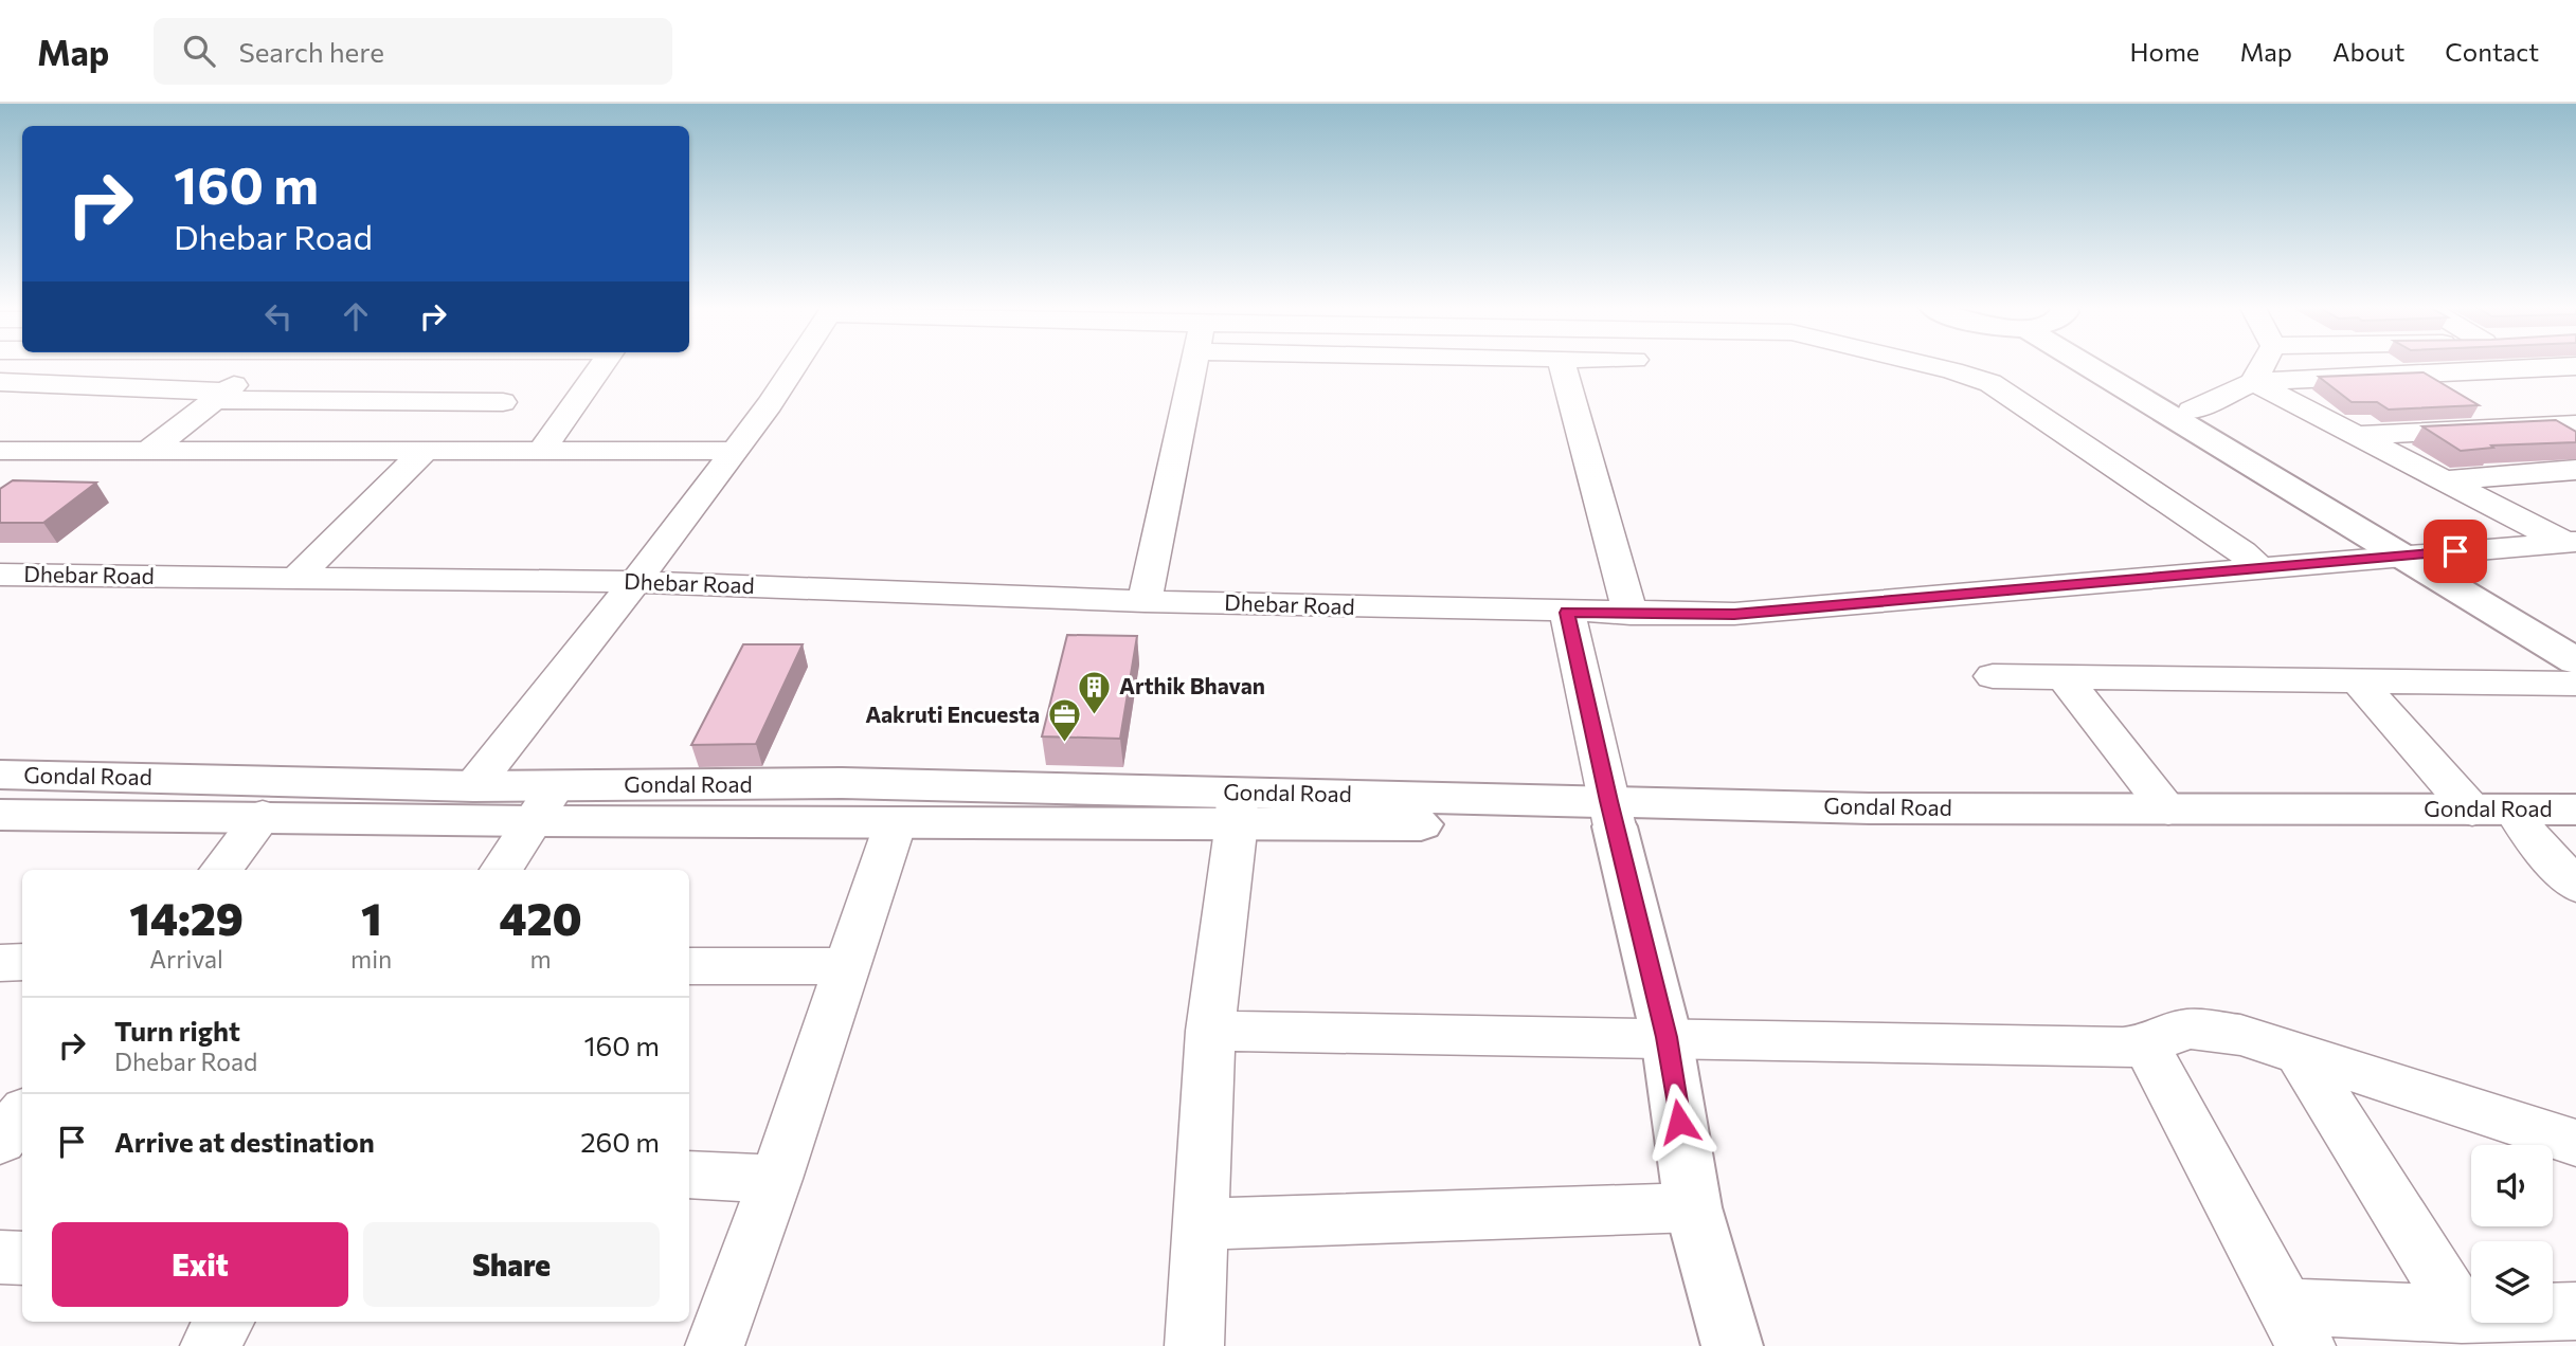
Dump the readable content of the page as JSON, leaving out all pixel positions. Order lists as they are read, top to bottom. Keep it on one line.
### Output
{"streets":{"main road":["Gondal Road"],"street":["Dhebar Road"]},"places":{"building":["Arthik Bhavan"],"office":["Aakruti Encuesta"]},"page":{"header":"Map","search":"Search here","nav":["Home","Map","About","Contact"],"turn":["160 m","Dhebar Road"],"eta":["14:29","Arrival","1","min","420","m"],"list":[{"name":"Turn right","note":"Dhebar Road","value":"160 m"},{"name":"Arrive at destination","value":"260 m"}],"buttons":["Exit","Share"]}}
